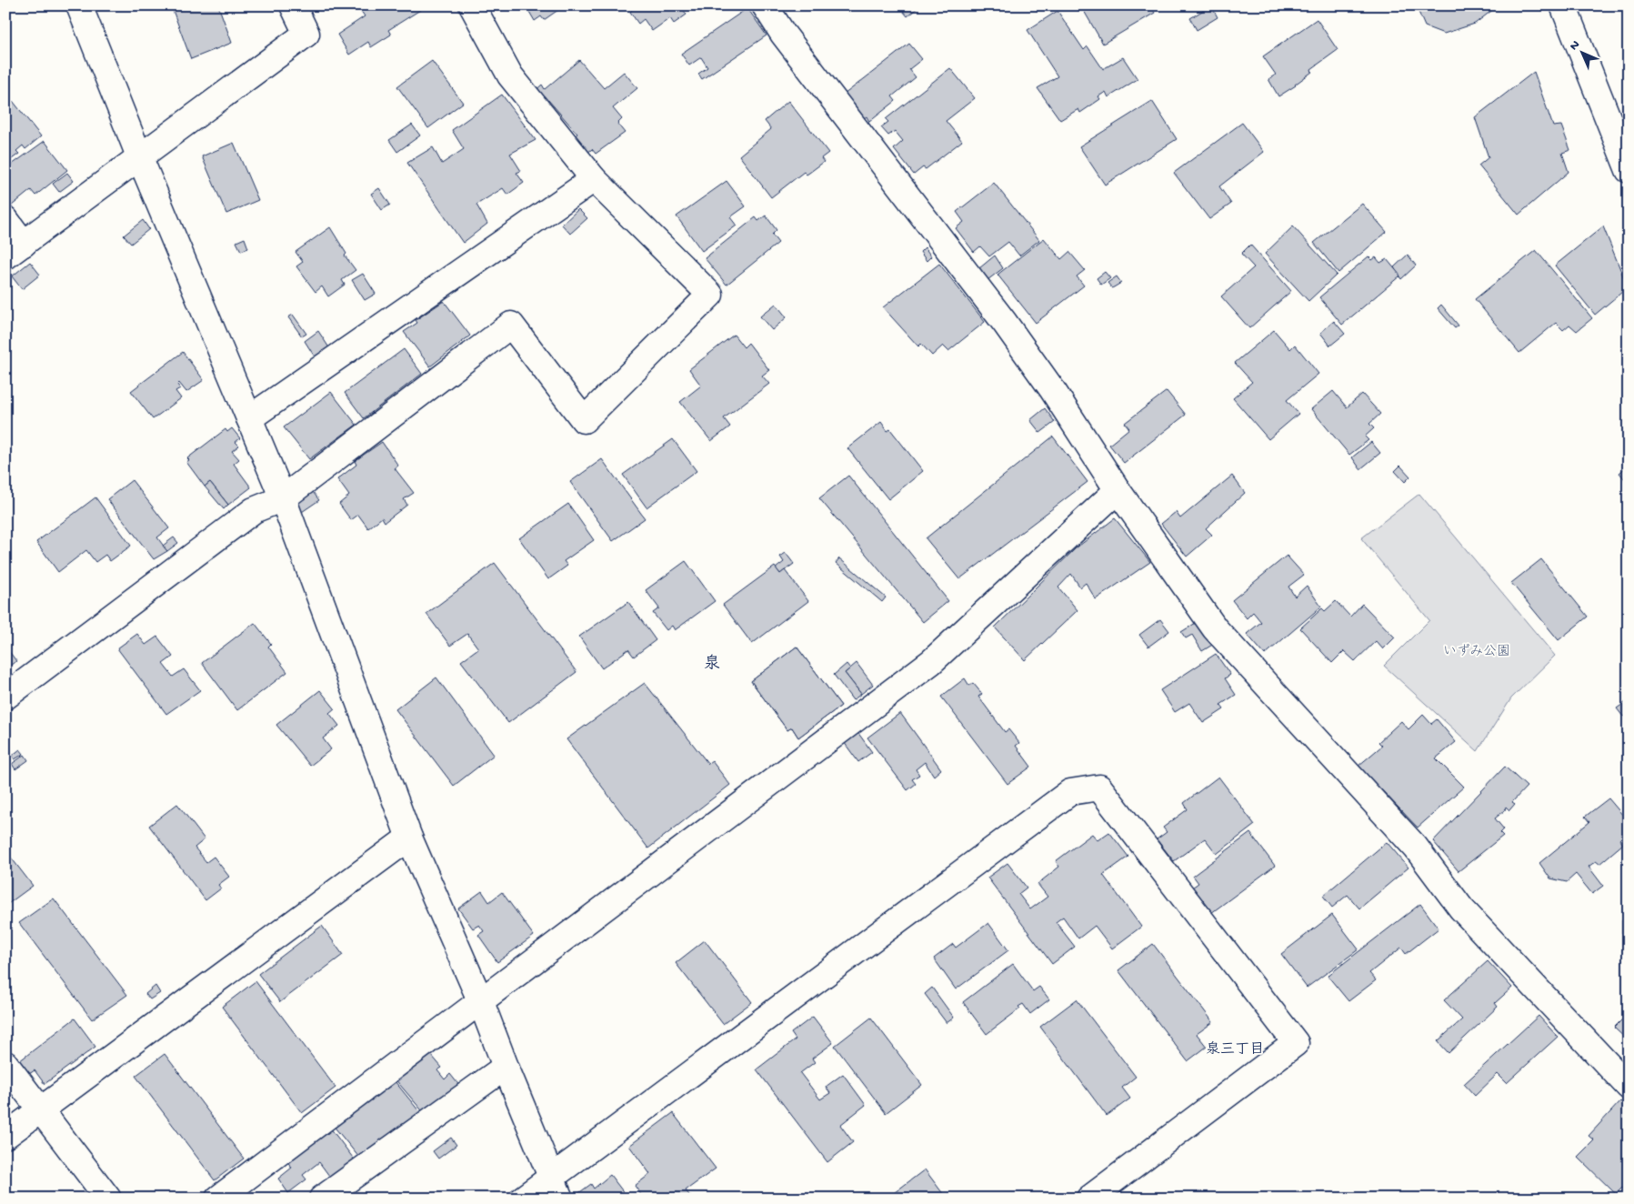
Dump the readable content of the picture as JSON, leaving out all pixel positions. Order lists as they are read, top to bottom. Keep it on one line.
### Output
{"districts":["泉","泉三丁目"],"parks":["いずみ公園"],"north":"top left"}
